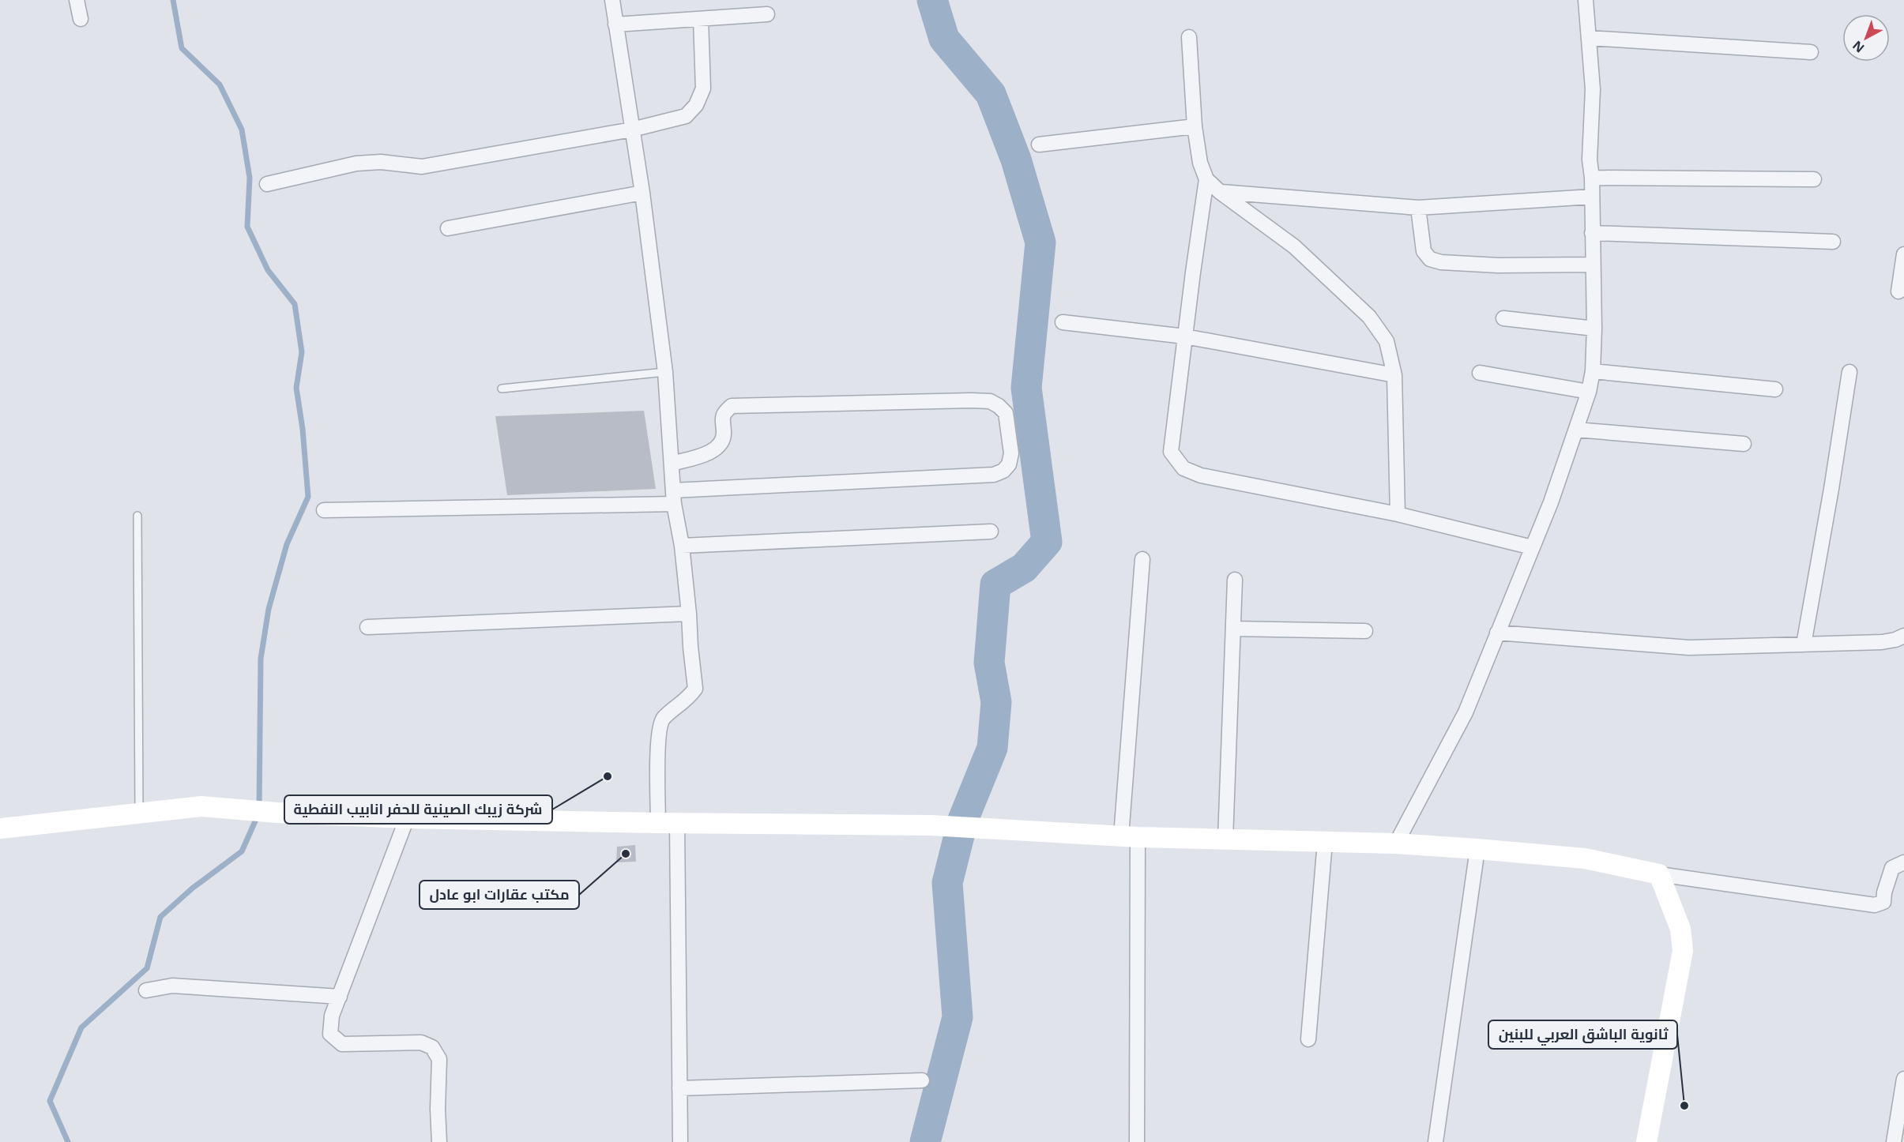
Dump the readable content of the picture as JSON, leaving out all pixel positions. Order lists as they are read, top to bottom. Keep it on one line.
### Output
{"places":["شركة زيبك الصينية للحفر انابيب النفطية","مكتب عقارات ابو عادل","ثانوية الباشق العربي للبنين"],"north":"bottom left"}
